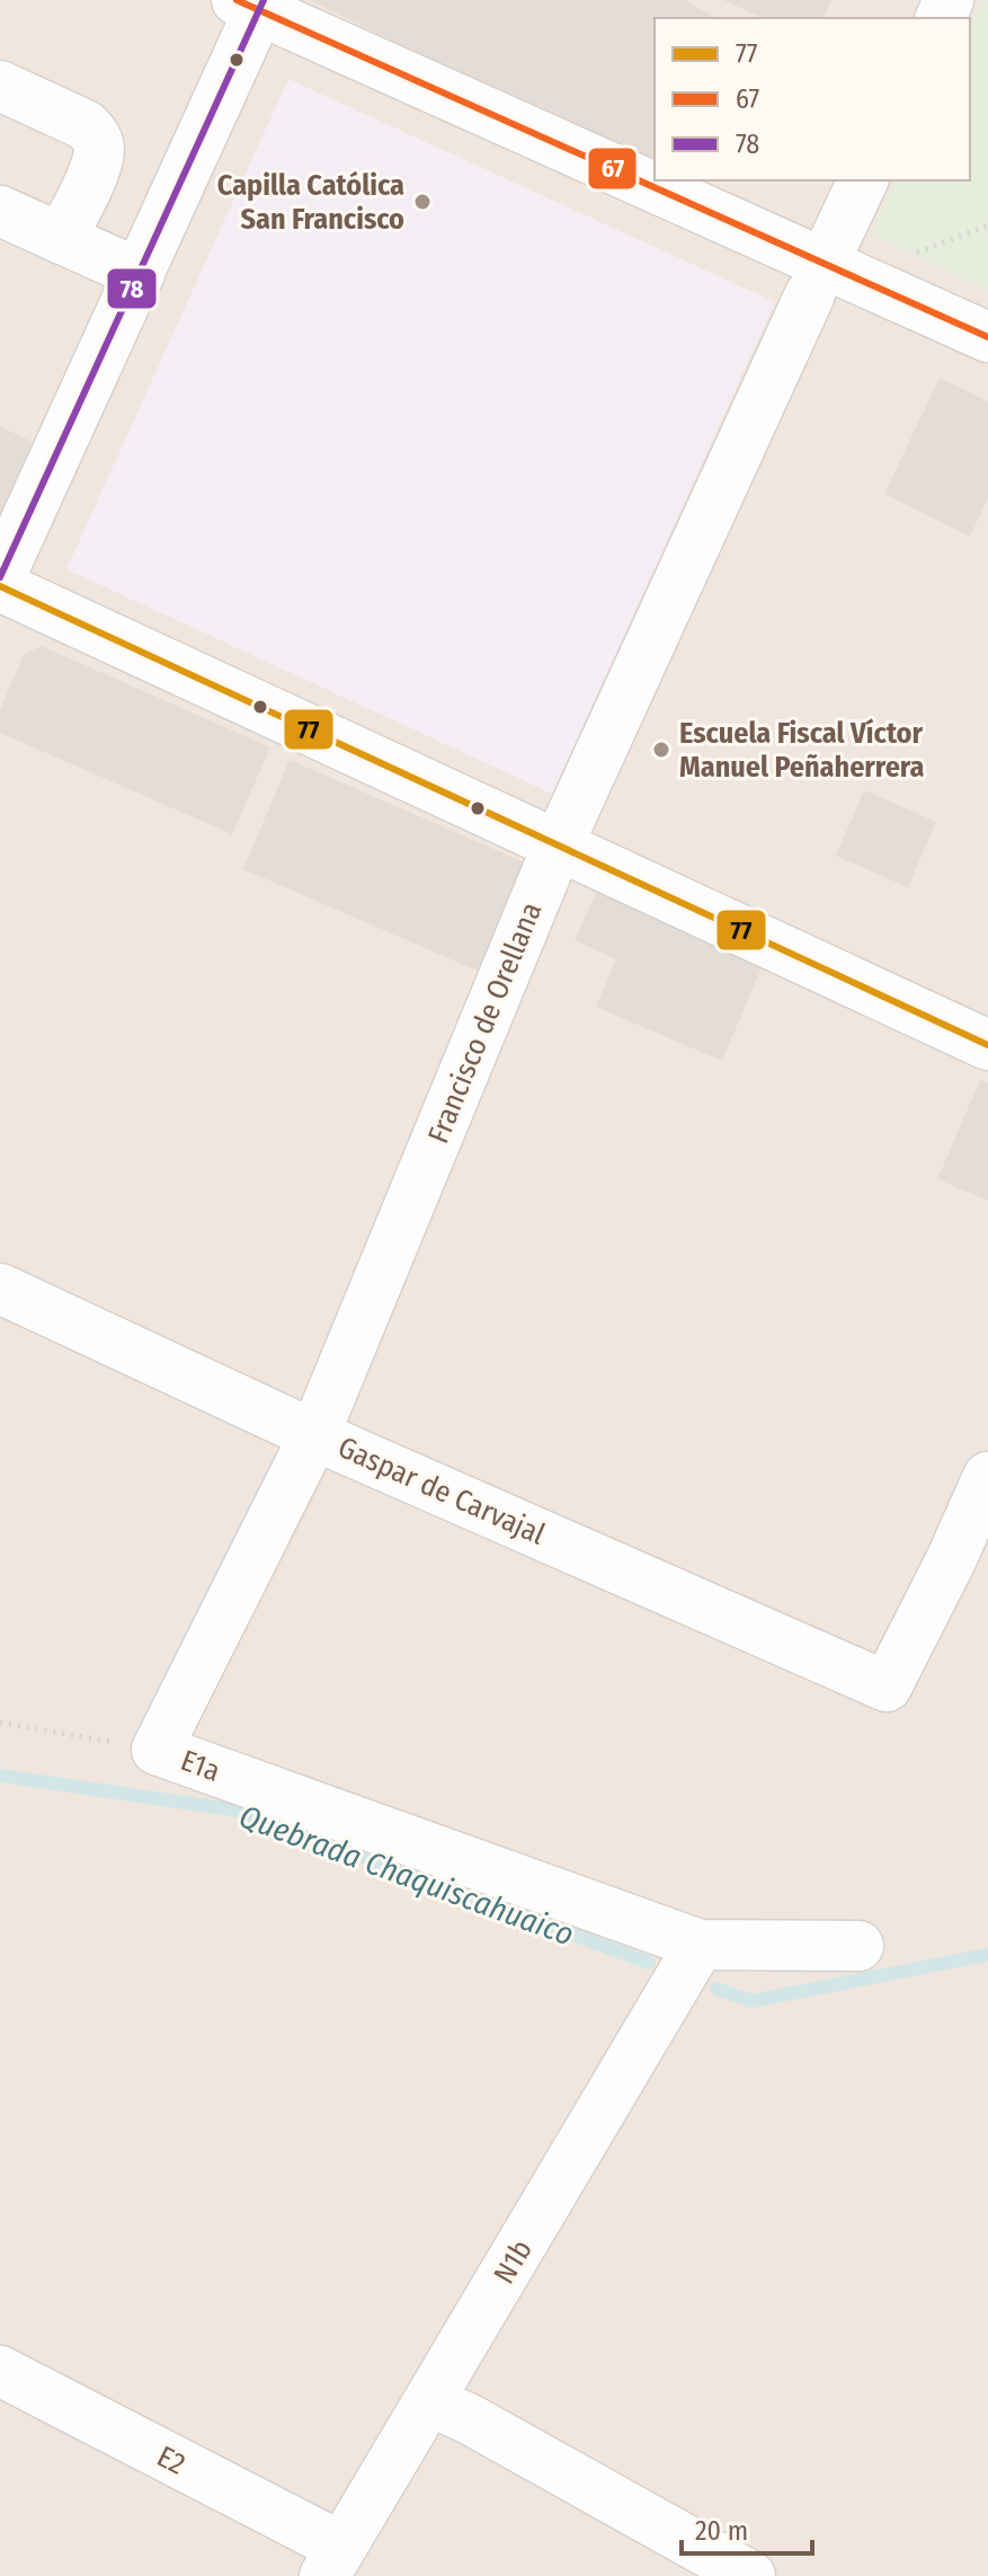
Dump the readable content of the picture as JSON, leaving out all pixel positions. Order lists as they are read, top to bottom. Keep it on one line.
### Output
{"streets":{"street":["Francisco de Orellana","Gaspar de Carvajal","E1a","N1b","E2"]},"crossings":[["Francisco de Orellana","Gaspar de Carvajal"],["Francisco de Orellana","E1a"],["E1a","N1b"],["N1b","E2"]],"water":["Quebrada Chaquiscahuaico"],"places":["Capilla Católica San Francisco","Escuela Fiscal Víctor Manuel Peñaherrera"],"lines":["transit line 67","transit line 78","transit line 77"],"legend":["77","67","78"],"scale_bar":"20 m"}
